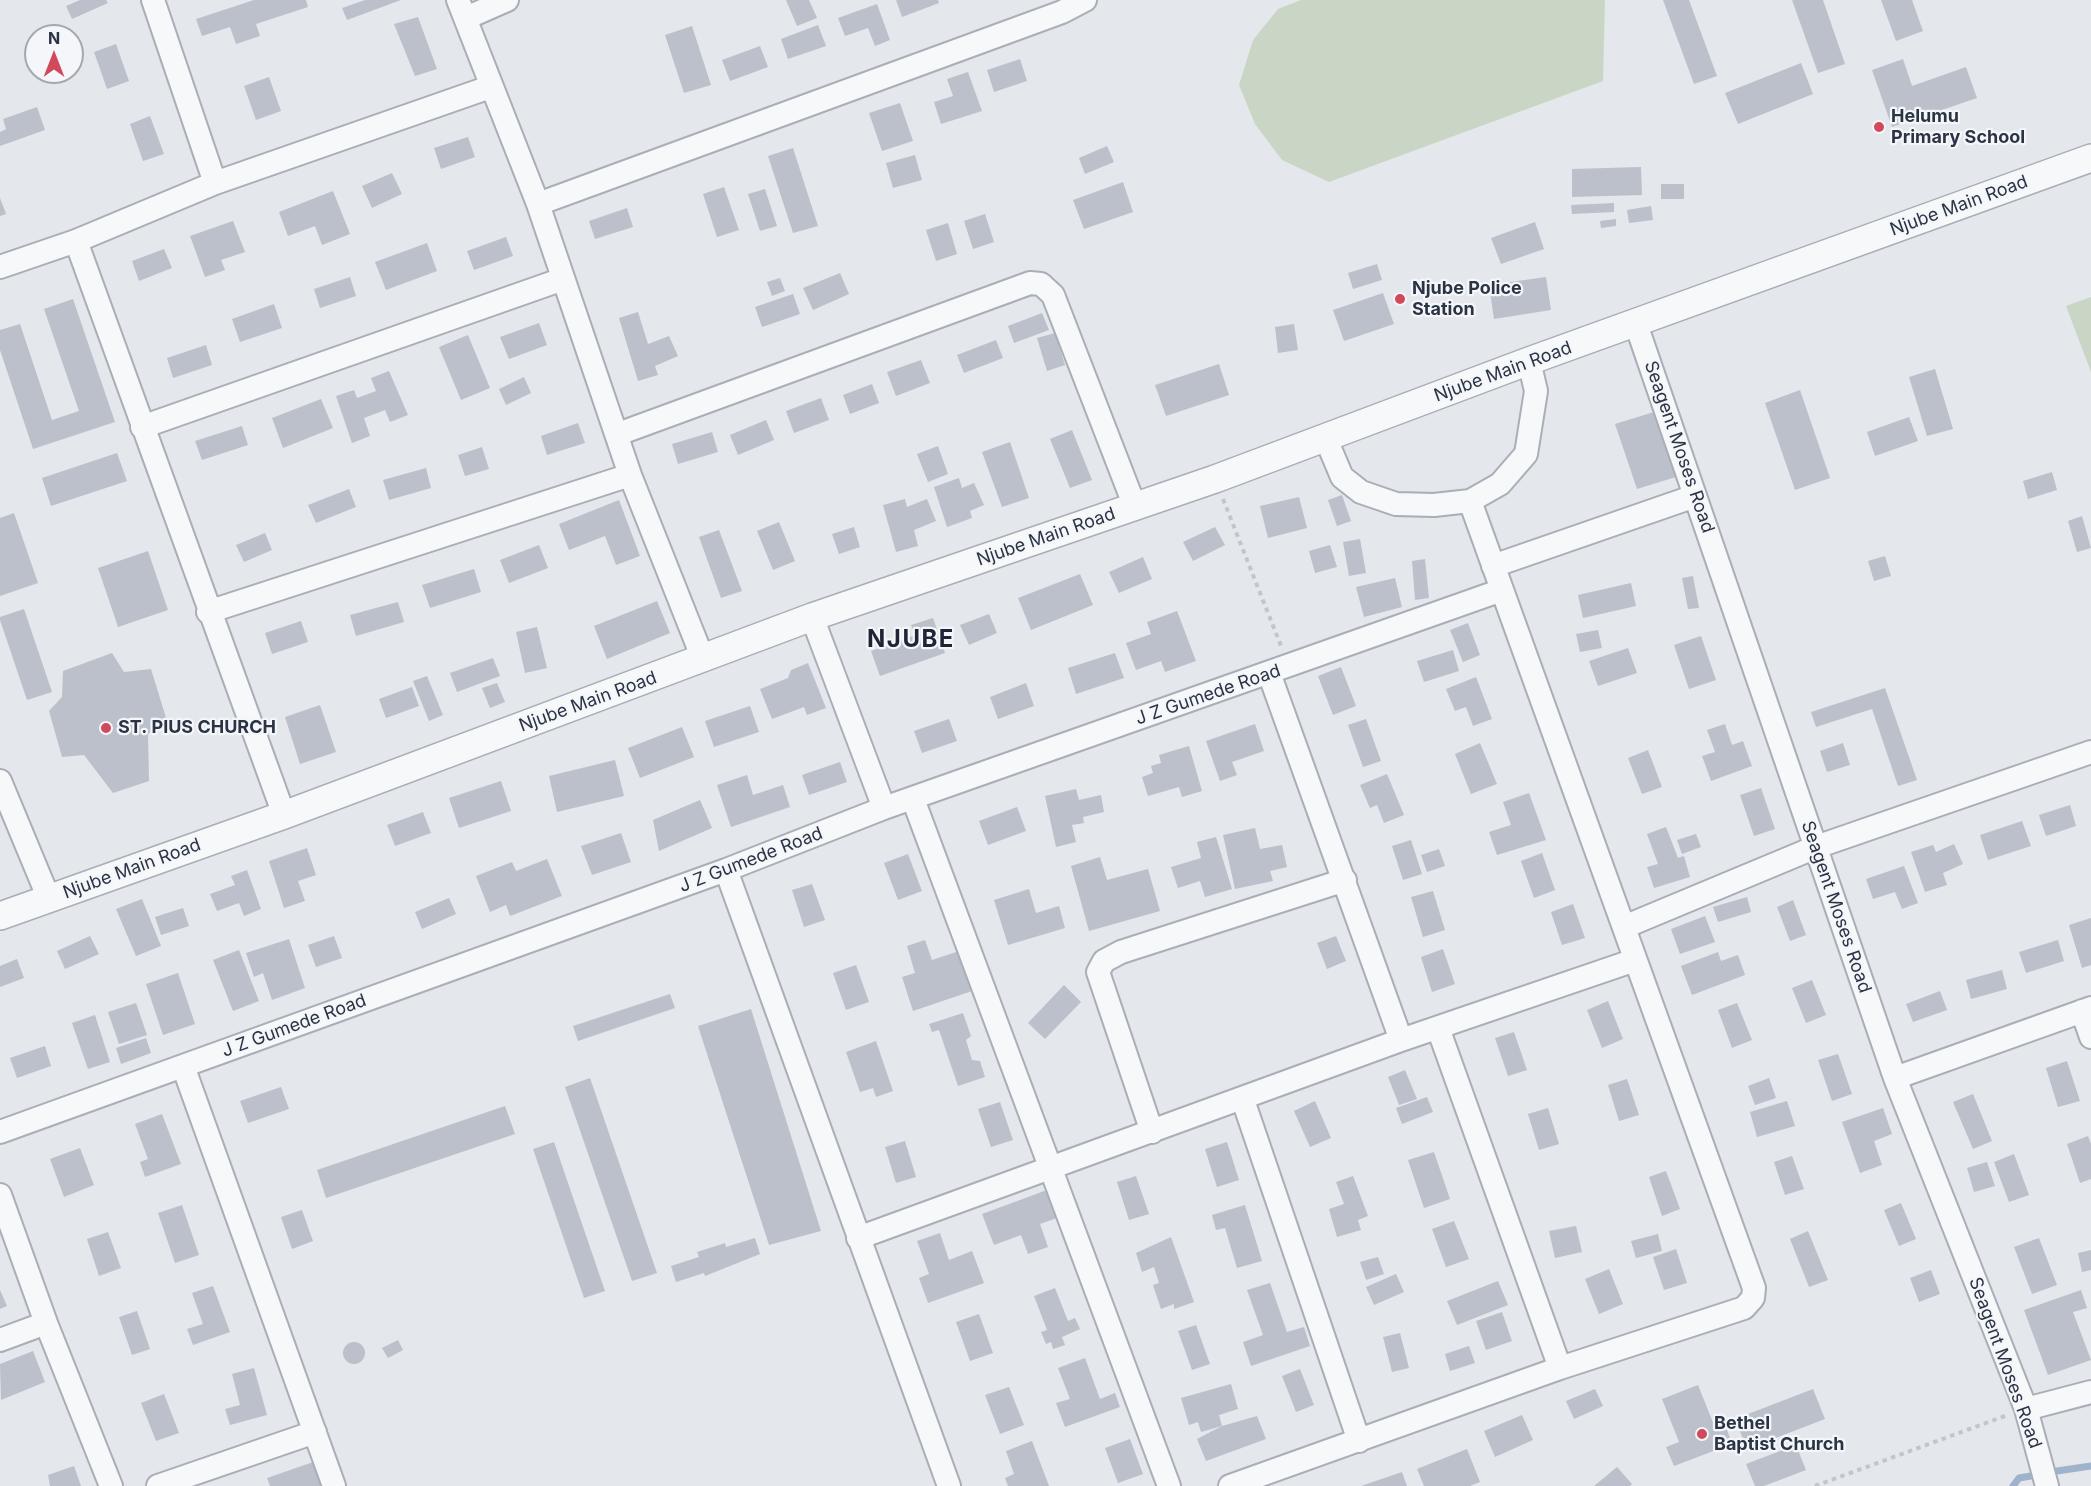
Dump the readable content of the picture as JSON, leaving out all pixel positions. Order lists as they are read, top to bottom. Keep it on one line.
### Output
{"streets":{"street":["Njube Main Road","Seagent Moses Road","J Z Gumede Road"]},"crossings":[["Njube Main Road","Seagent Moses Road"]],"districts":["NJUBE"],"places":["Helumu Primary School","Njube Police Station","ST. PIUS CHURCH","Bethel Baptist Church"],"north":"top"}
